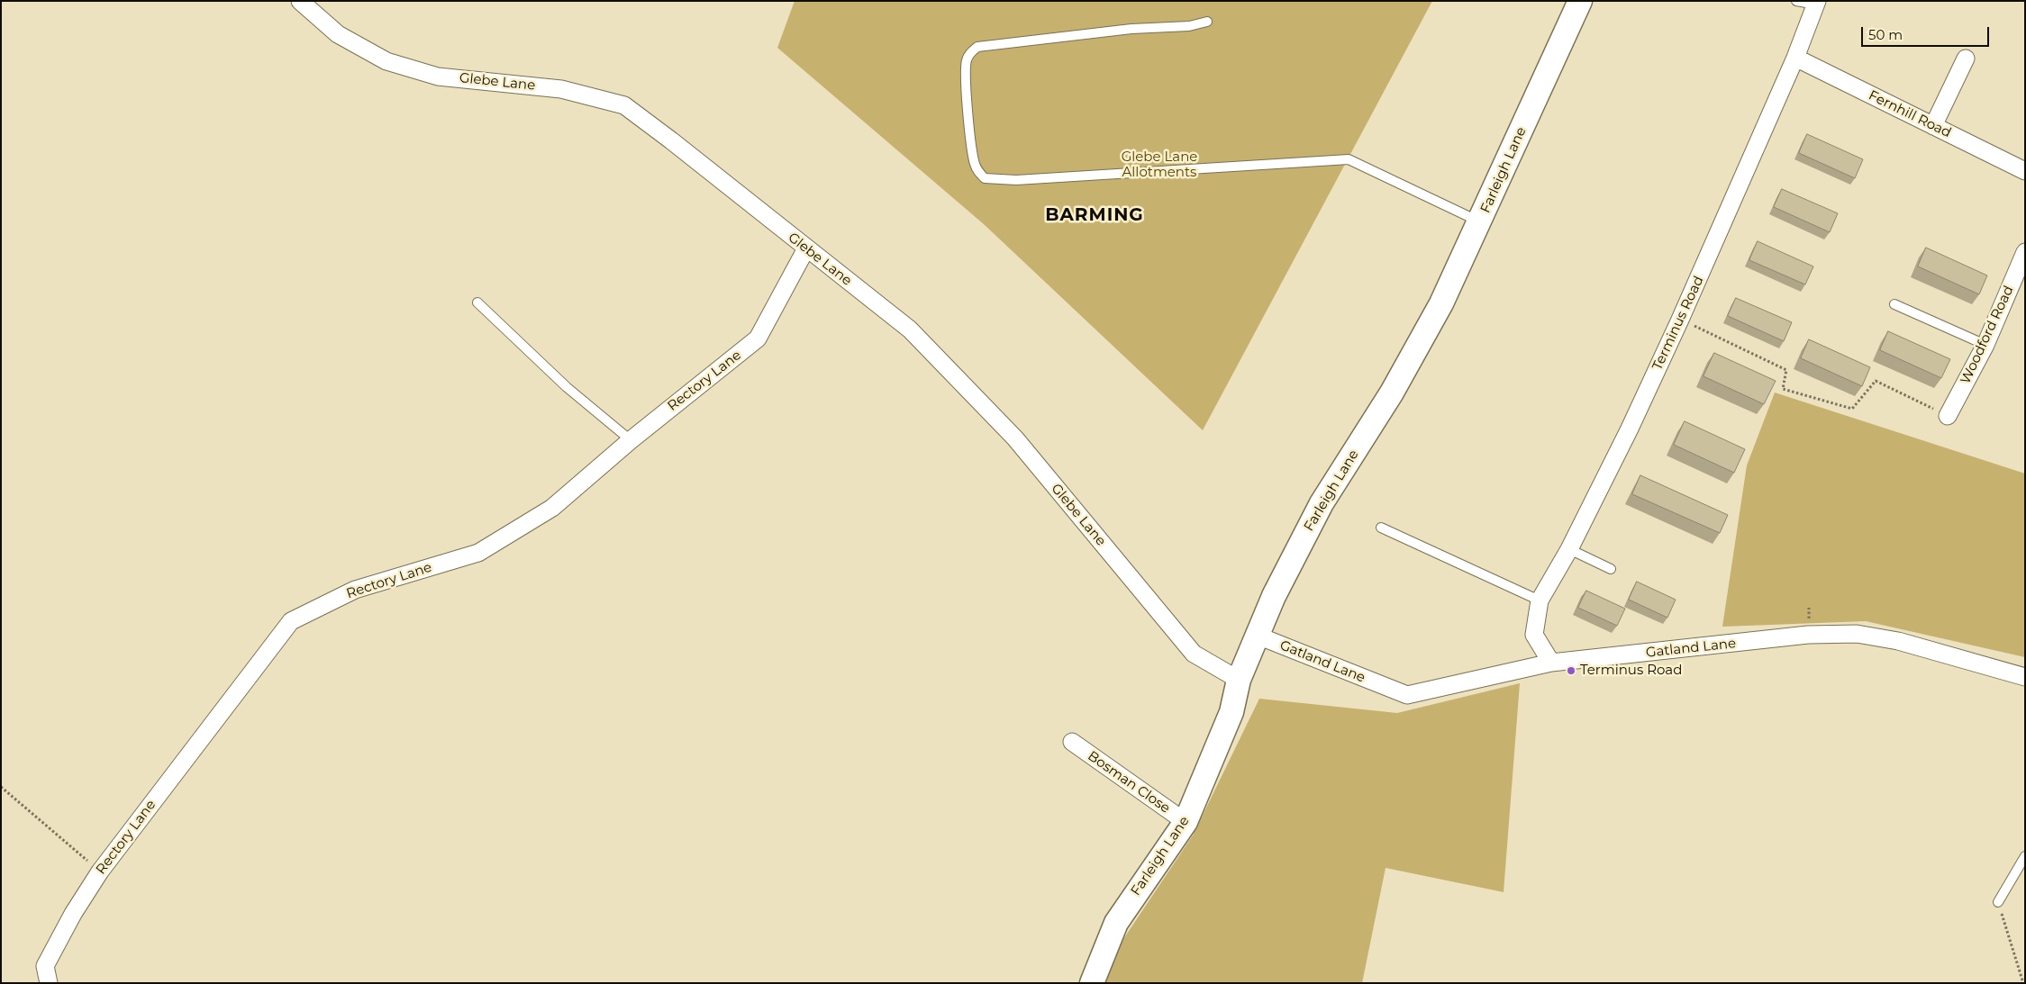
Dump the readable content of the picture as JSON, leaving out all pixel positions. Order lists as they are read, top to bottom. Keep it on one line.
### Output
{"streets":{"street":["Glebe Lane","Fernhill Road","Farleigh Lane","Terminus Road","Woodford Road","Rectory Lane","Gatland Lane","Bosman Close"]},"crossings":[["Glebe Lane","Farleigh Lane"],["Glebe Lane","Rectory Lane"],["Fernhill Road","Terminus Road"],["Farleigh Lane","Gatland Lane"],["Farleigh Lane","Bosman Close"],["Terminus Road","Gatland Lane"]],"districts":["BARMING"],"parks":["Glebe Lane Allotments"],"places":["Terminus Road"],"scale_bar":"50 m"}
